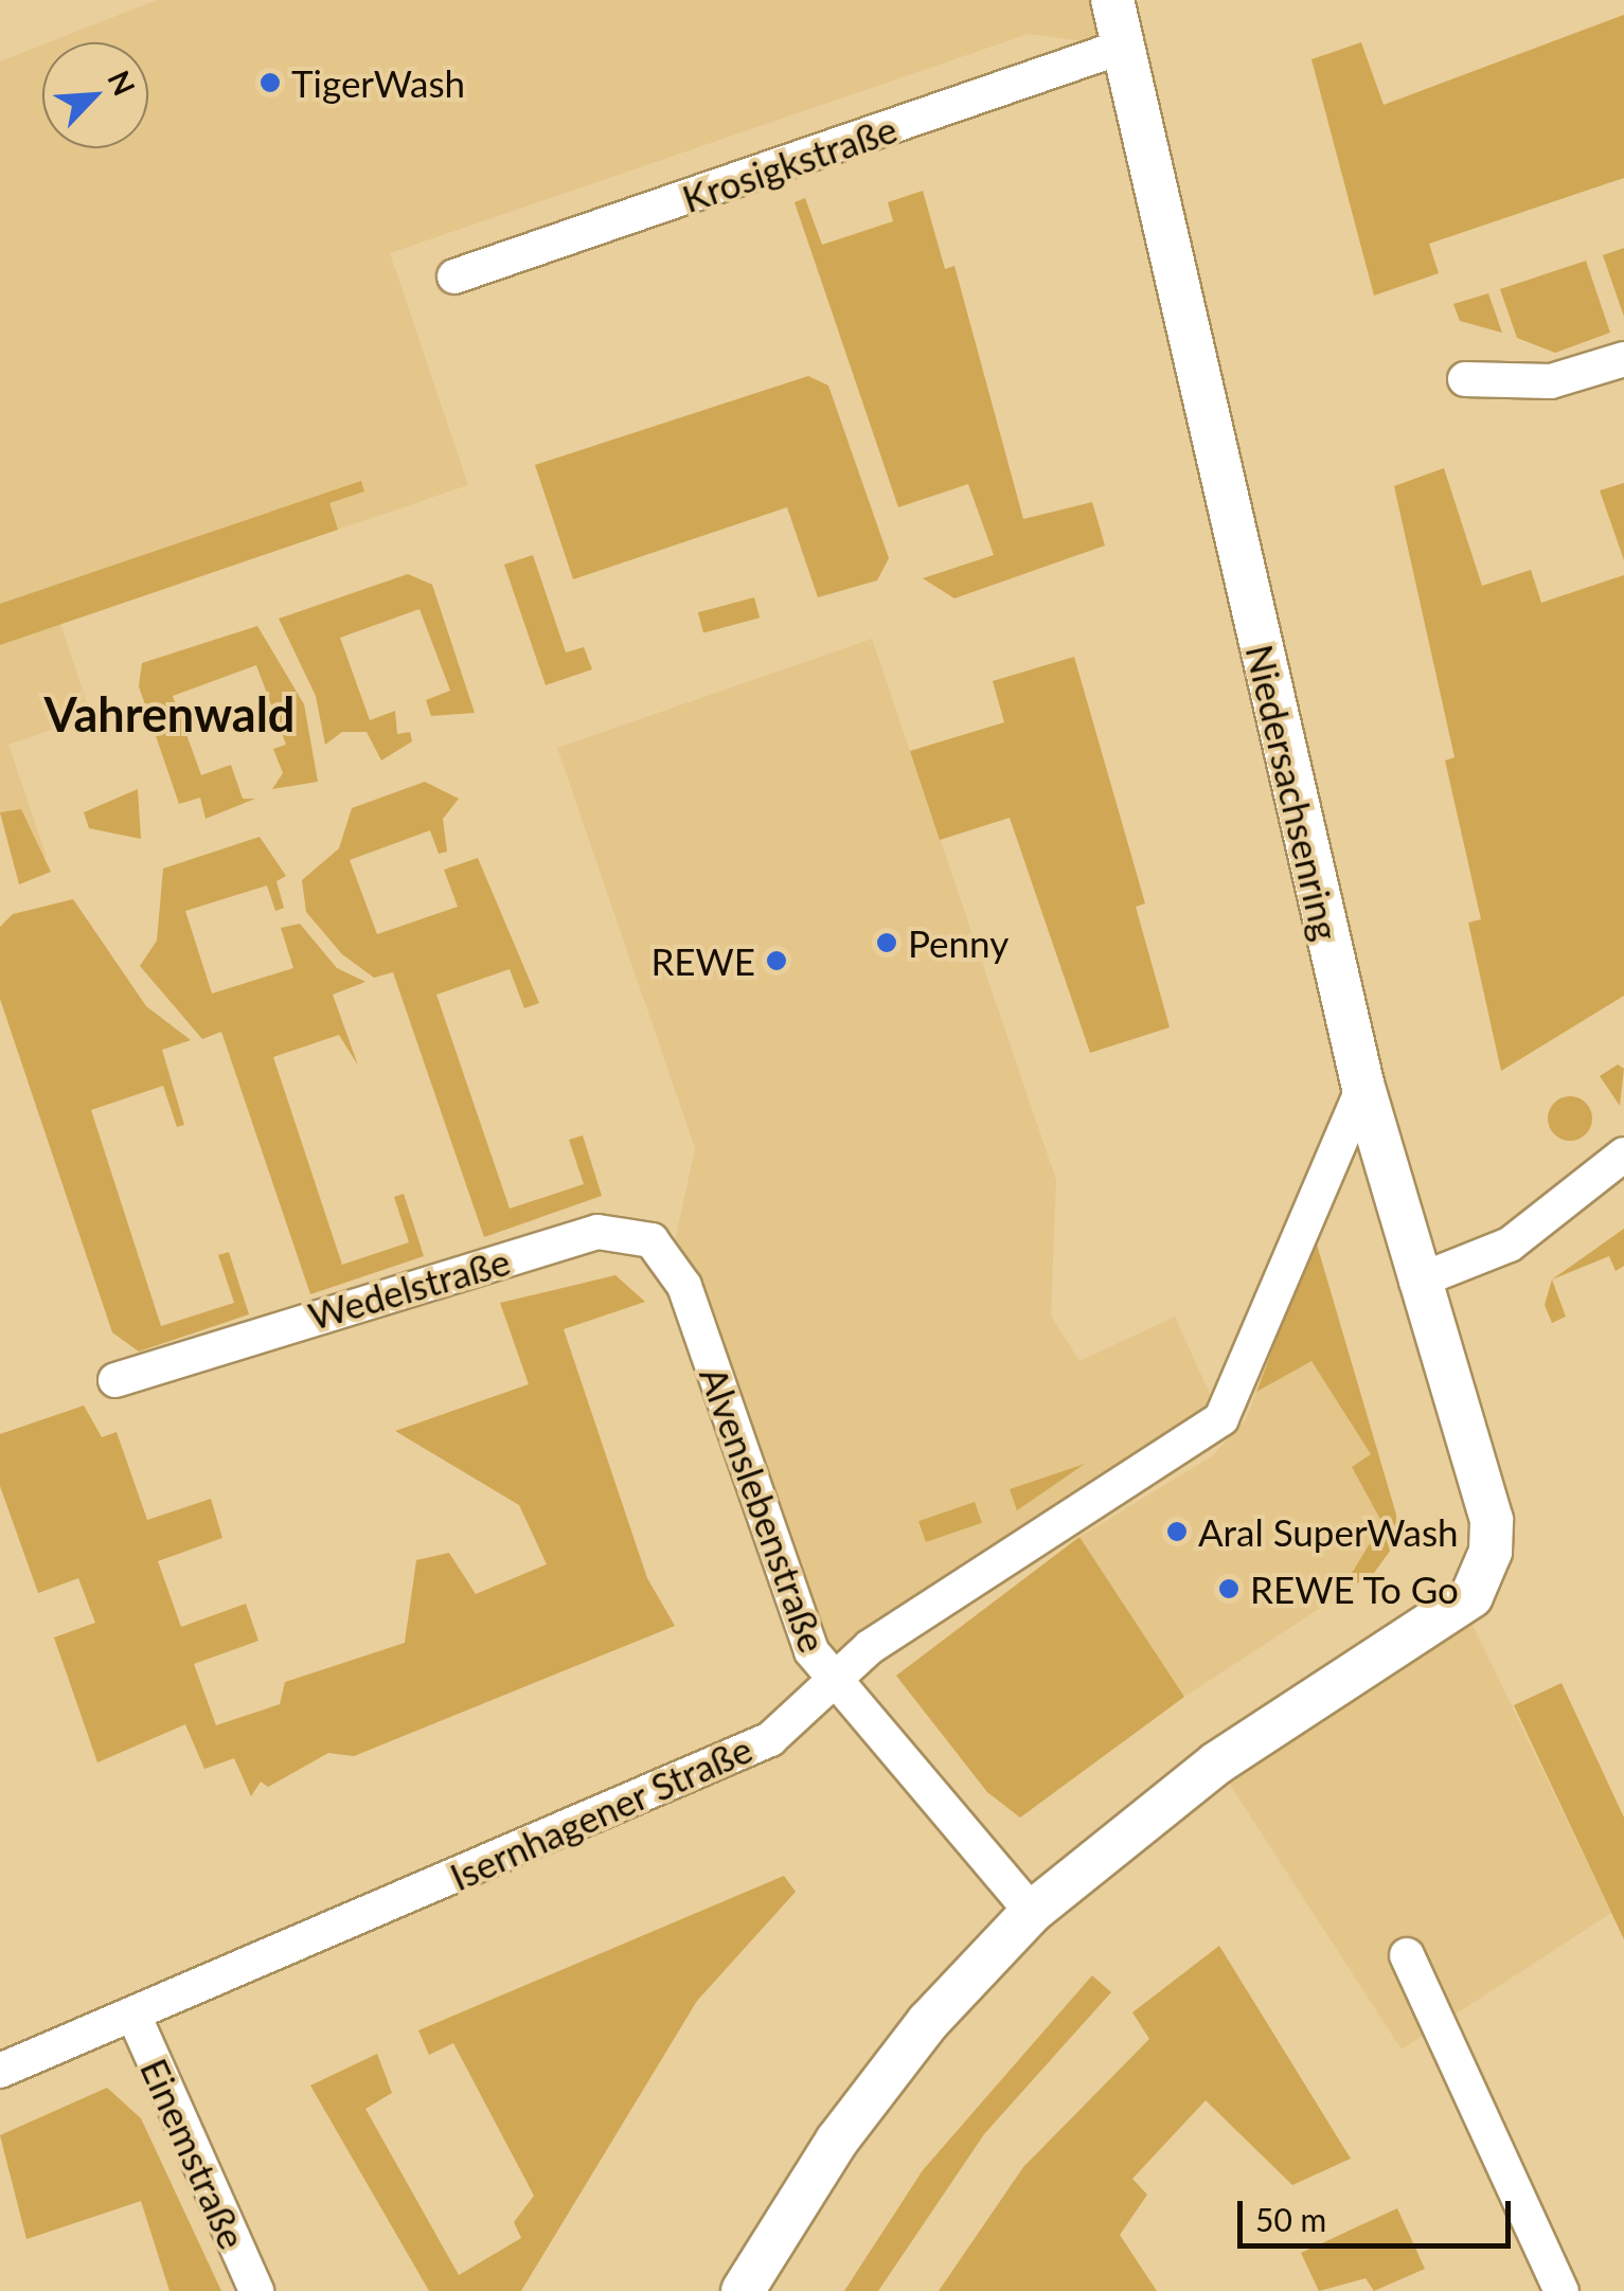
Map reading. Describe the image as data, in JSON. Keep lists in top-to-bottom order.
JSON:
{
  "streets": {
    "street": [
      "Krosigkstraße",
      "Niedersachsenring",
      "Wedelstraße",
      "Alvenslebenstraße",
      "Isernhagener Straße",
      "Einemstraße"
    ]
  },
  "crossings": [
    ["Krosigkstraße", "Niedersachsenring"],
    ["Niedersachsenring", "Alvenslebenstraße"],
    ["Niedersachsenring", "Isernhagener Straße"],
    ["Wedelstraße", "Alvenslebenstraße"],
    ["Alvenslebenstraße", "Isernhagener Straße"],
    ["Isernhagener Straße", "Einemstraße"]
  ],
  "districts": ["Vahrenwald"],
  "places": [
    "TigerWash",
    "Penny",
    "REWE",
    "Aral SuperWash",
    "REWE To Go"
  ],
  "scale_bar": "50 m",
  "north": "top right"
}
